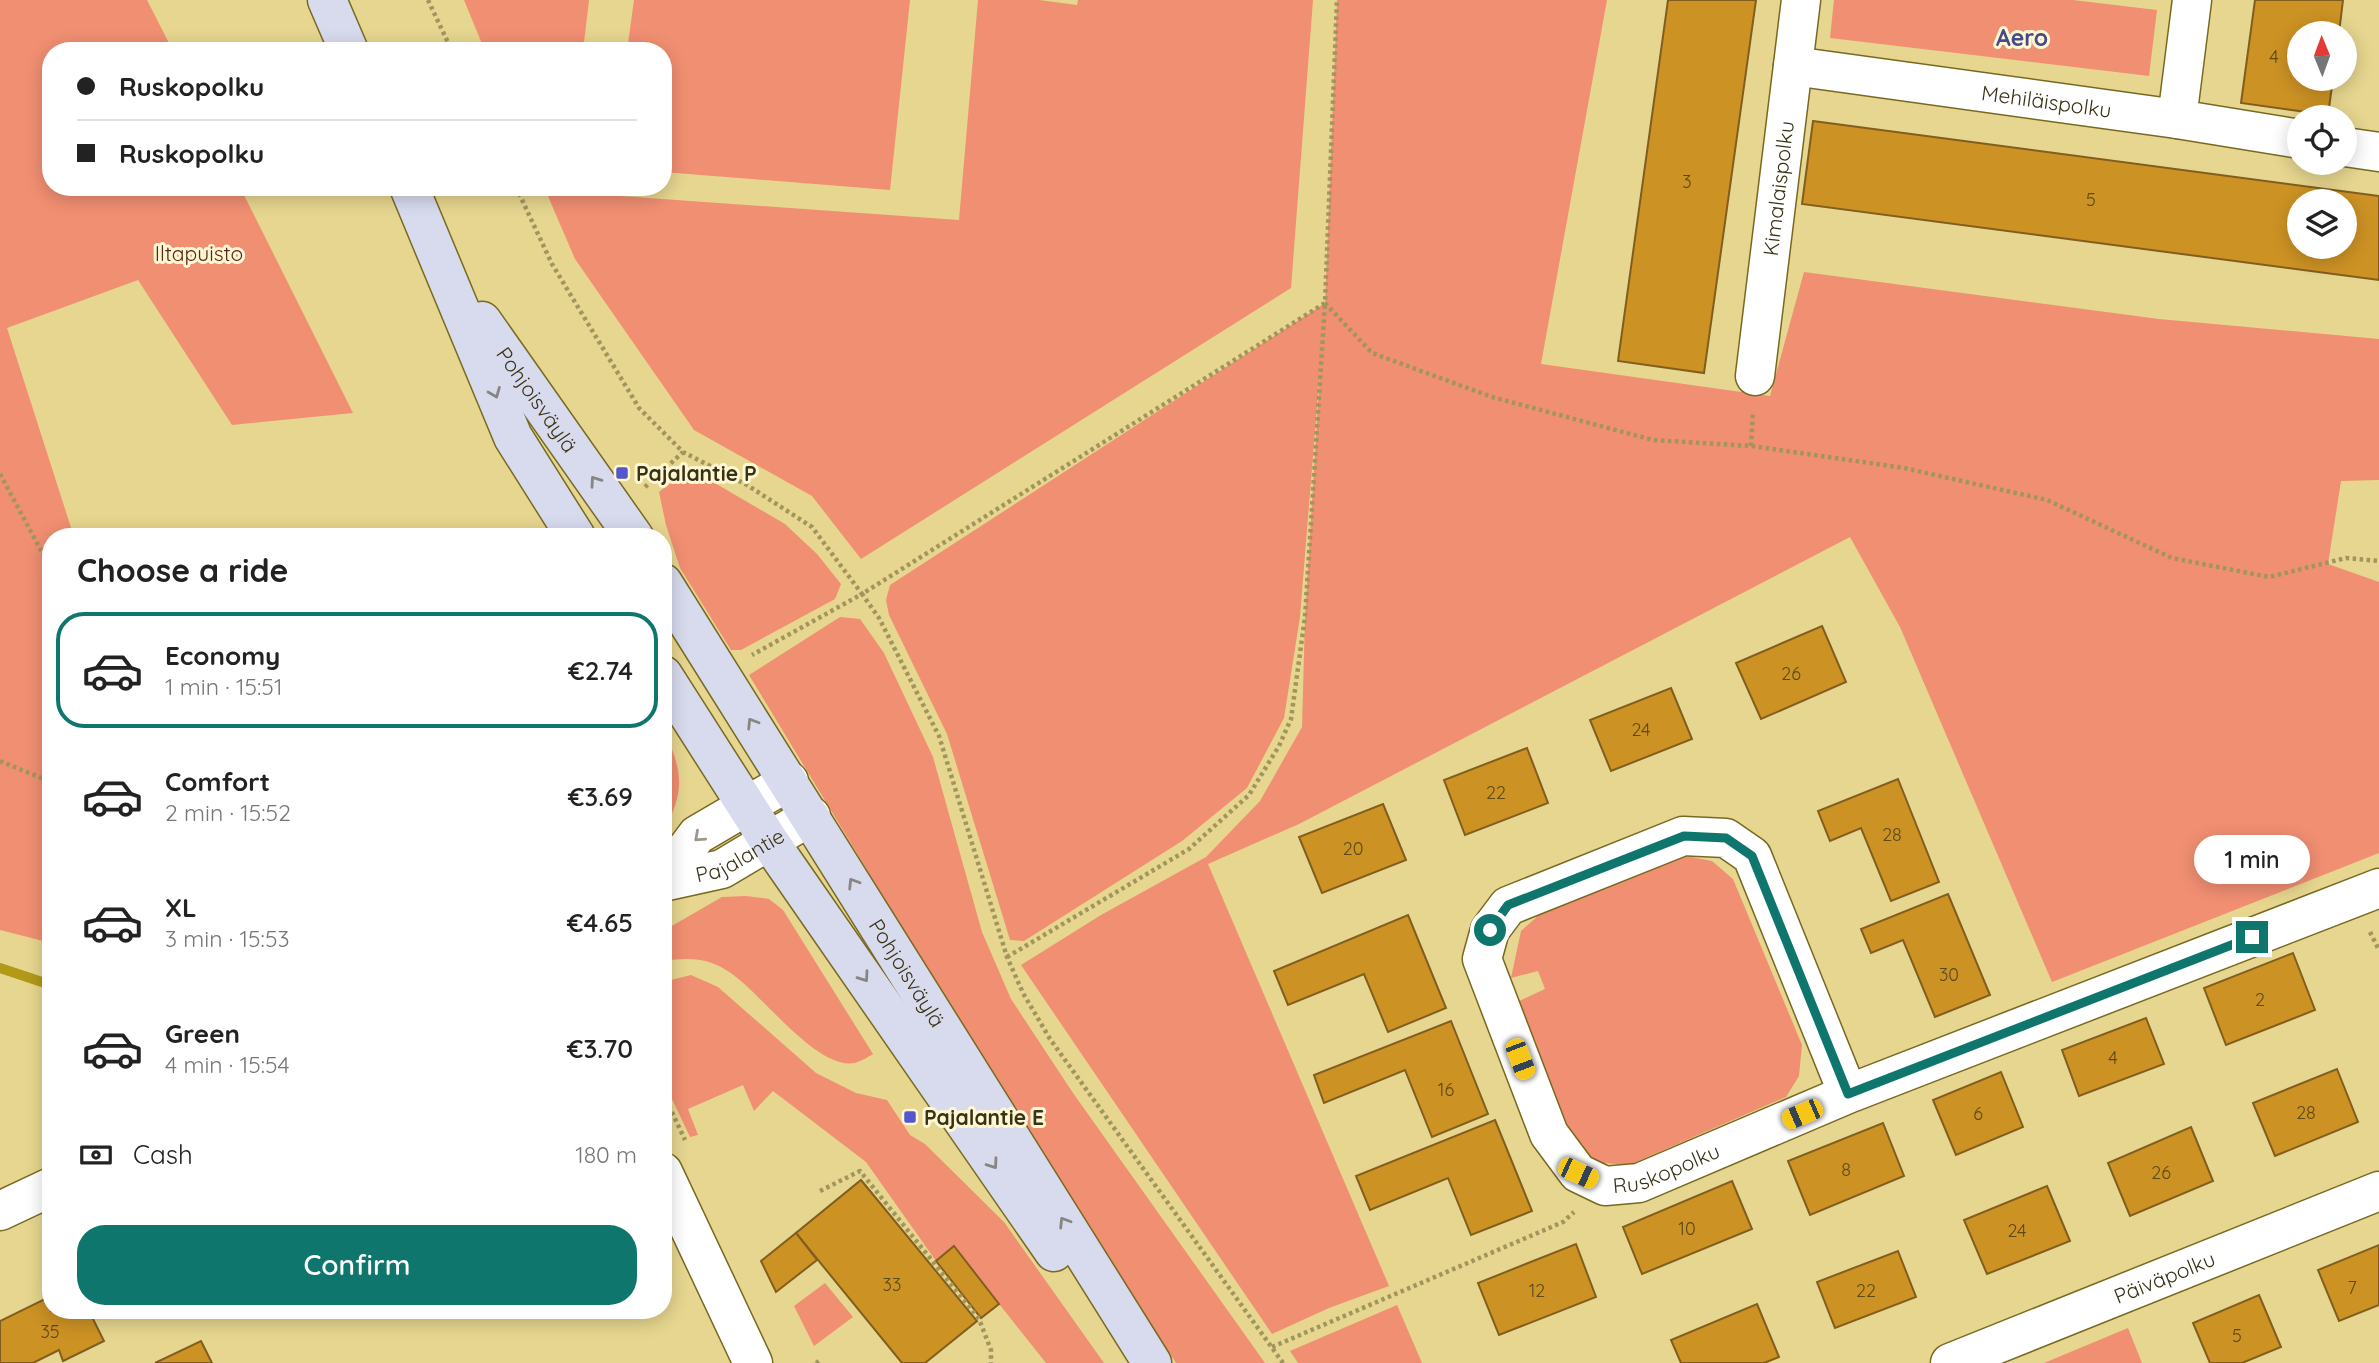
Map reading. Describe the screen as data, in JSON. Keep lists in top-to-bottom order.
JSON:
{
  "streets": {
    "main road": ["Pohjoisväylä"],
    "street": [
      "Mehiläispolku",
      "Kimalaispolku",
      "Pajalantie",
      "Ruskopolku",
      "Päiväpolku"
    ]
  },
  "crossings": [
    ["Mehiläispolku", "Kimalaispolku"],
    ["Pohjoisväylä", "Pajalantie"]
  ],
  "districts": ["Aero"],
  "parks": ["Iltapuisto"],
  "places": {
    "transit": ["Pajalantie P", "Pajalantie E"]
  },
  "house_numbers": [
    "4",
    "3",
    "5",
    "26",
    "24",
    "22",
    "28",
    "20",
    "30",
    "2",
    "4",
    "16",
    "28",
    "6",
    "8",
    "26",
    "10",
    "24",
    "33",
    "7",
    "12",
    "22",
    "35",
    "5"
  ],
  "north": "top",
  "page": {
    "banner": ["Ruskopolku", "Ruskopolku"],
    "heading": "Choose a ride",
    "list": [
      {
        "name": "Economy",
        "note": "1 min · 15:51",
        "value": "€2.74"
      },
      {
        "name": "Comfort",
        "note": "2 min · 15:52",
        "value": "€3.69"
      },
      {
        "name": "XL",
        "note": "3 min · 15:53",
        "value": "€4.65"
      },
      {
        "name": "Green",
        "note": "4 min · 15:54",
        "value": "€3.70"
      }
    ],
    "bubble": "1 min",
    "pay": ["Cash", "180 m"],
    "buttons": "Confirm"
  }
}
